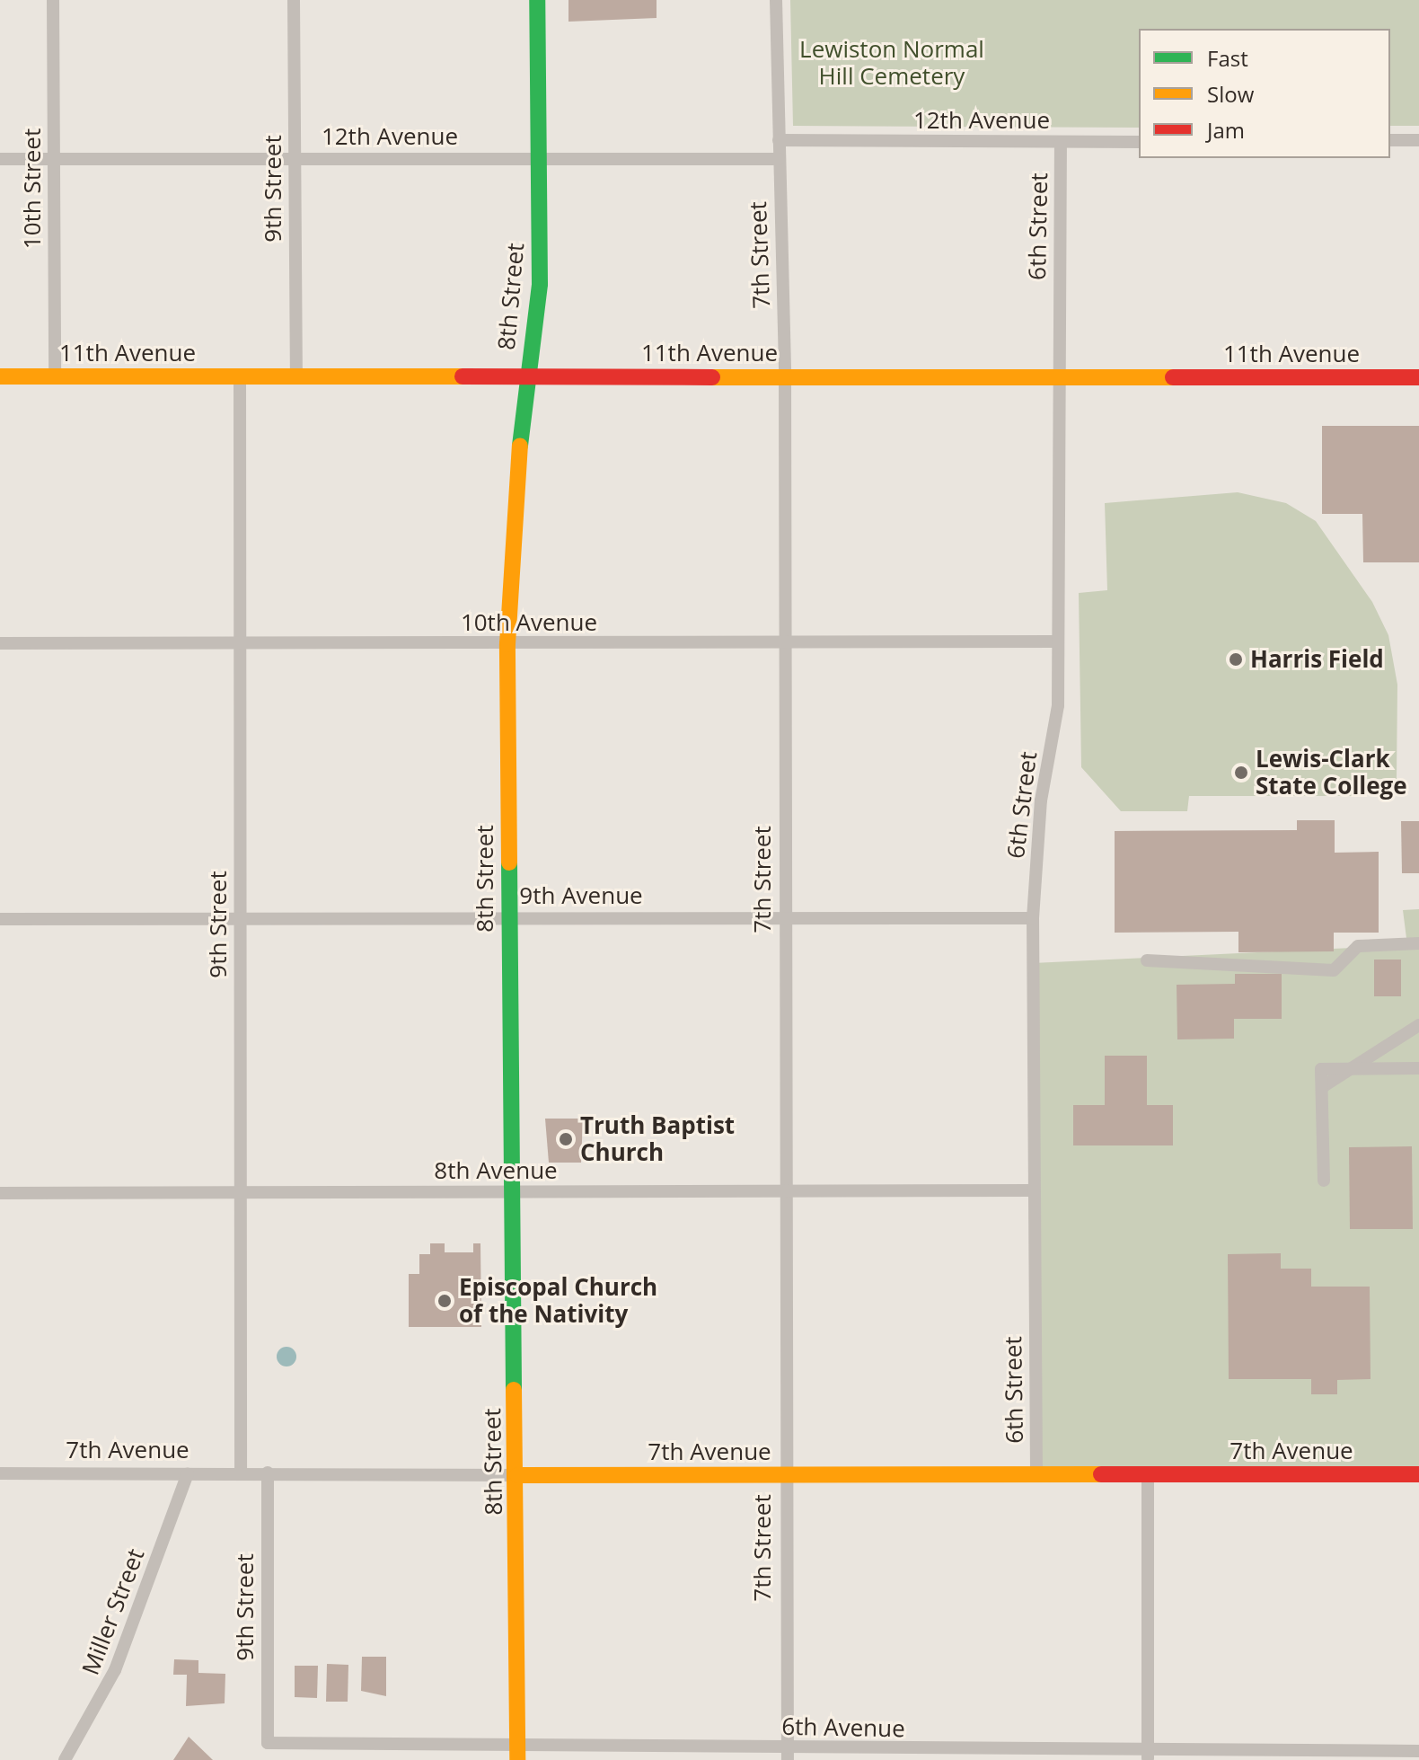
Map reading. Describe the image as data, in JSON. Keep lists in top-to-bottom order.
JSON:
{
  "streets": {
    "main road": ["8th Street", "11th Avenue", "7th Avenue"],
    "street": [
      "12th Avenue",
      "10th Street",
      "9th Street",
      "6th Street",
      "7th Street",
      "10th Avenue",
      "9th Avenue",
      "8th Avenue",
      "Miller Street",
      "6th Avenue"
    ]
  },
  "crossings": [
    ["12th Avenue", "10th Street"],
    ["12th Avenue", "9th Street"],
    ["12th Avenue", "6th Street"],
    ["12th Avenue", "7th Street"],
    ["12th Avenue", "8th Street"],
    ["10th Street", "11th Avenue"],
    ["9th Street", "11th Avenue"],
    ["9th Street", "10th Avenue"],
    ["9th Street", "9th Avenue"],
    ["9th Street", "8th Avenue"],
    ["9th Street", "7th Avenue"],
    ["9th Street", "6th Avenue"],
    ["6th Street", "11th Avenue"],
    ["6th Street", "10th Avenue"],
    ["6th Street", "9th Avenue"],
    ["6th Street", "8th Avenue"],
    ["6th Street", "7th Avenue"],
    ["7th Street", "11th Avenue"],
    ["7th Street", "10th Avenue"],
    ["7th Street", "9th Avenue"],
    ["7th Street", "8th Avenue"],
    ["7th Street", "7th Avenue"],
    ["7th Street", "6th Avenue"],
    ["8th Street", "11th Avenue"],
    ["8th Street", "10th Avenue"],
    ["8th Street", "9th Avenue"],
    ["8th Street", "8th Avenue"],
    ["8th Street", "7th Avenue"],
    ["8th Street", "6th Avenue"],
    ["7th Avenue", "Miller Street"]
  ],
  "parks": ["Lewiston Normal Hill Cemetery"],
  "places": [
    "Harris Field",
    "Lewis-Clark State College",
    "Truth Baptist Church",
    "Episcopal Church of the Nativity"
  ],
  "legend": ["Fast", "Slow", "Jam"]
}
